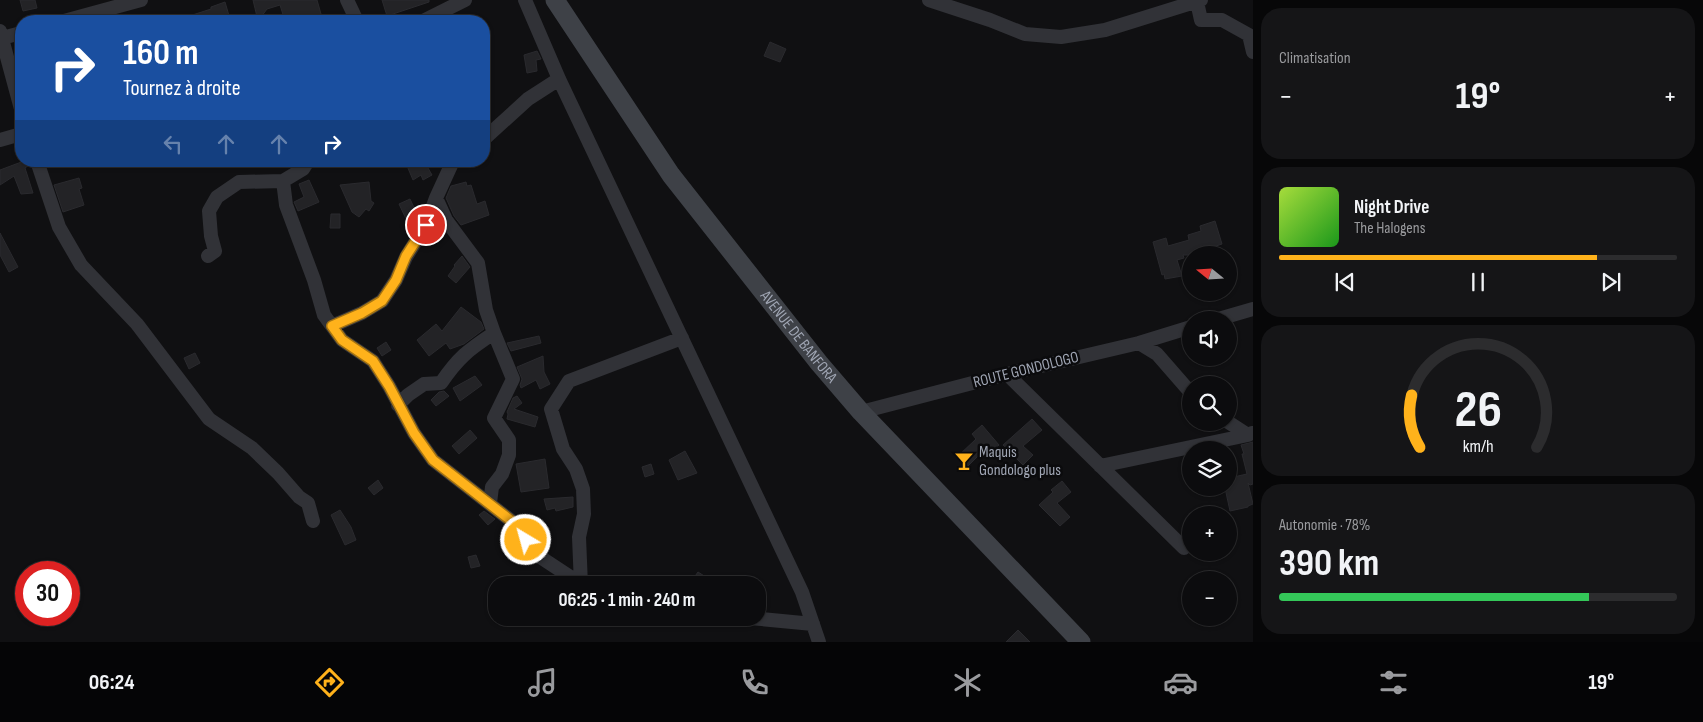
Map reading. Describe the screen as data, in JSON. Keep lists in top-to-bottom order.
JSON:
{
  "streets": {
    "main road": ["AVENUE DE BANFORA"],
    "street": ["ROUTE GONDOLOGO"]
  },
  "crossings": [
    ["AVENUE DE BANFORA", "ROUTE GONDOLOGO"]
  ],
  "places": {
    "bar": ["Maquis Gondologo plus"]
  },
  "north": "left",
  "page": {
    "tile": [
      "Climatisation",
      ["Autonomie · 78%", "390 km"]
    ],
    "turn": ["160 m", "Tournez à droite"],
    "heat": ["−", "19°", "+"],
    "song": ["Night Drive", "The Halogens"],
    "map_buttons": ["+", "−"],
    "limit": "30",
    "trip": "06:25 · 1 min · 240 m",
    "tabs": ["06:24", "19°"],
    "gauge": ["26", "km/h"]
  }
}
